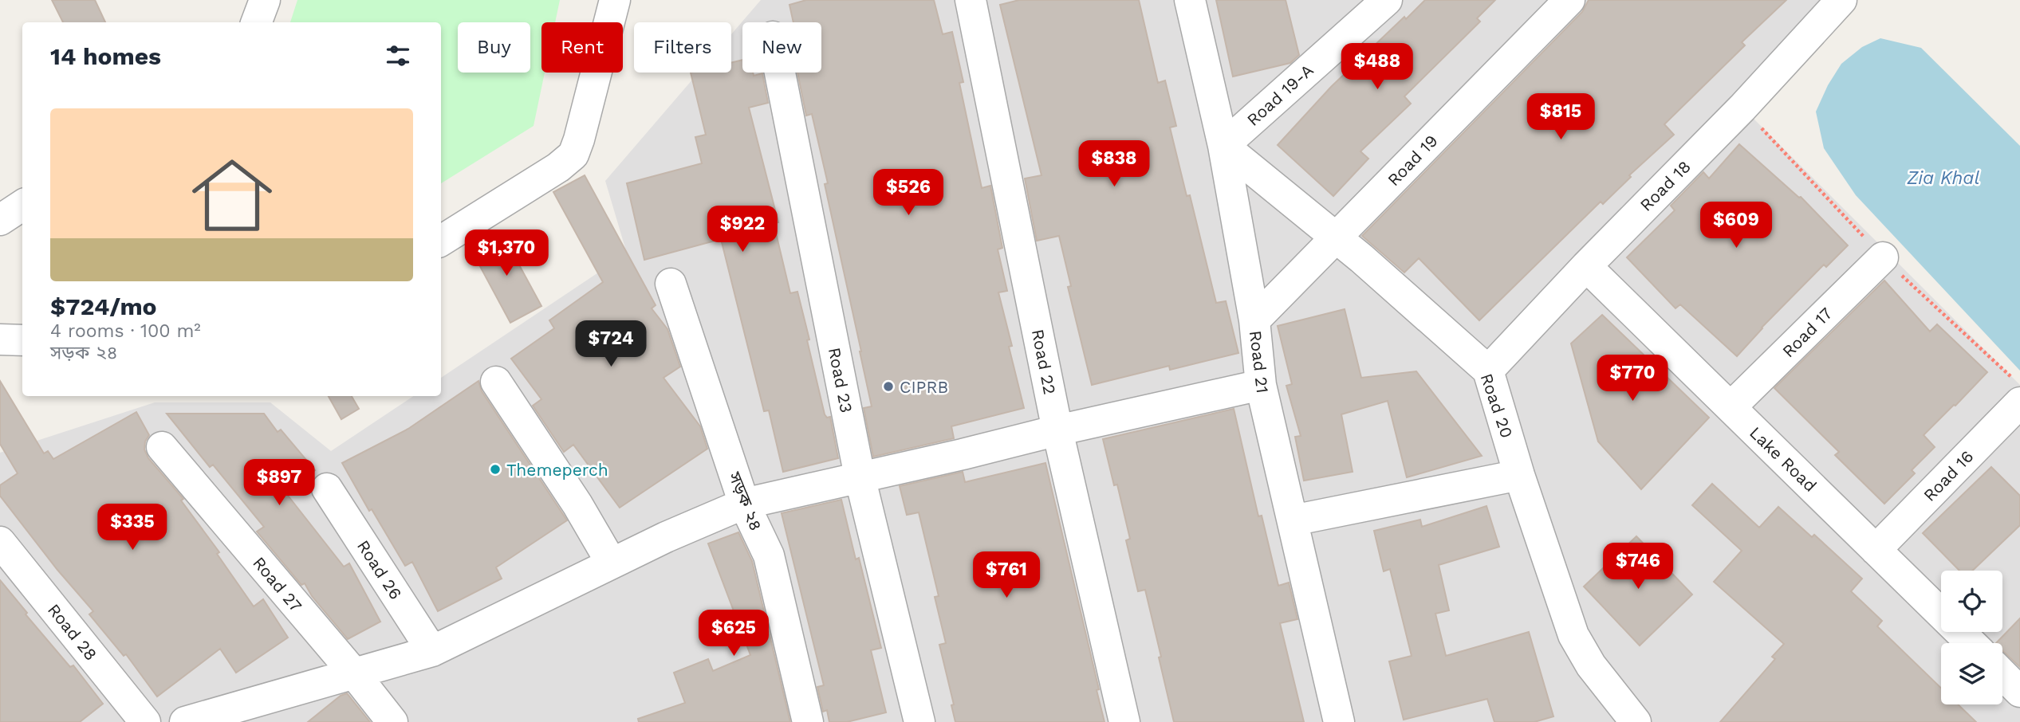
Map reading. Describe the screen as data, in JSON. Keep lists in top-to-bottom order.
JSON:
{
  "streets": {
    "street": [
      "Road 19-A",
      "Road 19",
      "Road 18",
      "Road 17",
      "Road 22",
      "Road 21",
      "Road 23",
      "Road 20",
      "Lake Road",
      "Road 16",
      "সড়ক ২৪",
      "Road 26",
      "Road 27",
      "Road 28"
    ]
  },
  "crossings": [
    ["Road 19-A", "Road 21"],
    ["Road 19-A", "Road 20"],
    ["Road 19", "Road 21"],
    ["Road 19", "Road 20"],
    ["Road 18", "Road 20"],
    ["Road 18", "Lake Road"],
    ["Road 17", "Lake Road"],
    ["Road 21", "Road 20"],
    ["Lake Road", "Road 16"]
  ],
  "water": ["Zia Khal"],
  "places": ["CIPRB", "Themeperch"],
  "page": {
    "chip": [
      "Buy",
      "Rent",
      "Filters",
      "New"
    ],
    "heading": "14 homes",
    "price": [
      "$488",
      "$815",
      "$838",
      "$526",
      "$609",
      "$922",
      "$1,370",
      "$724",
      "$770",
      "$897",
      "$335",
      "$746",
      "$761",
      "$625"
    ],
    "list": [
      {
        "name": "$724/mo",
        "note": "4 rooms · 100 m² · সড়ক ২৪"
      }
    ]
  }
}
